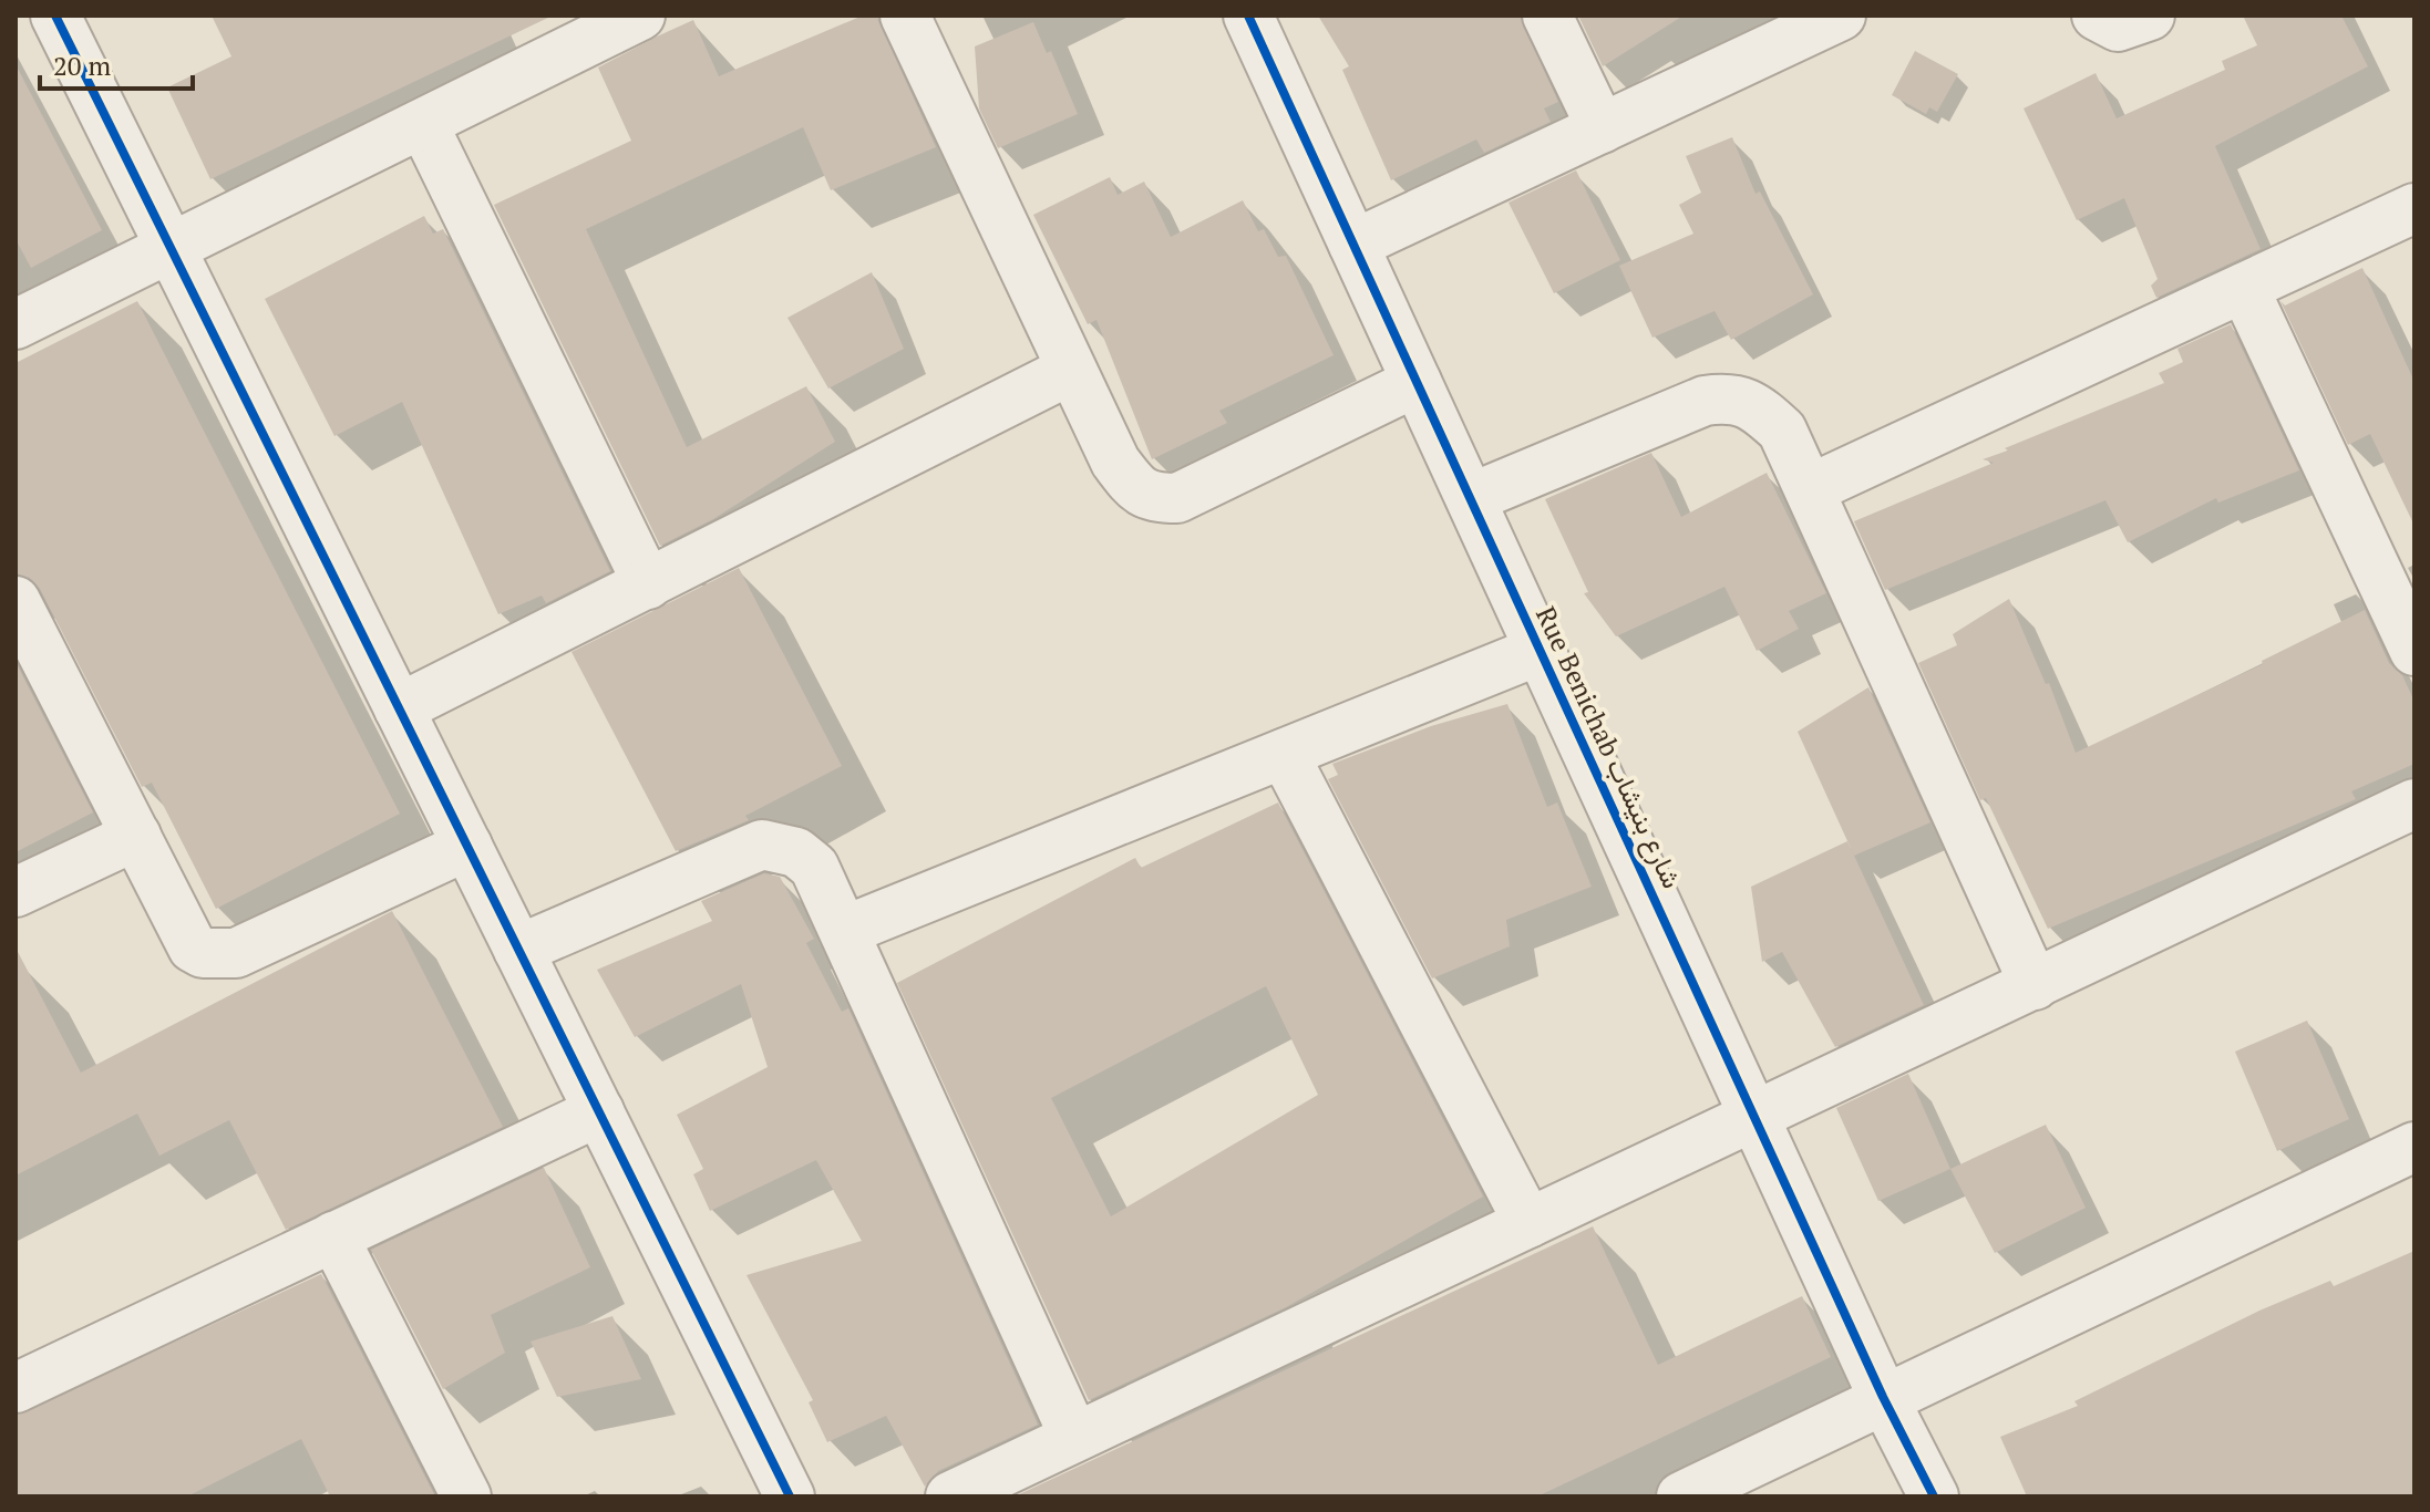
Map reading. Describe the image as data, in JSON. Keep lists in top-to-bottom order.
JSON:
{
  "streets": {
    "street": ["Rue Benichab شارع بنيشاب"]
  },
  "scale_bar": "20 m"
}
